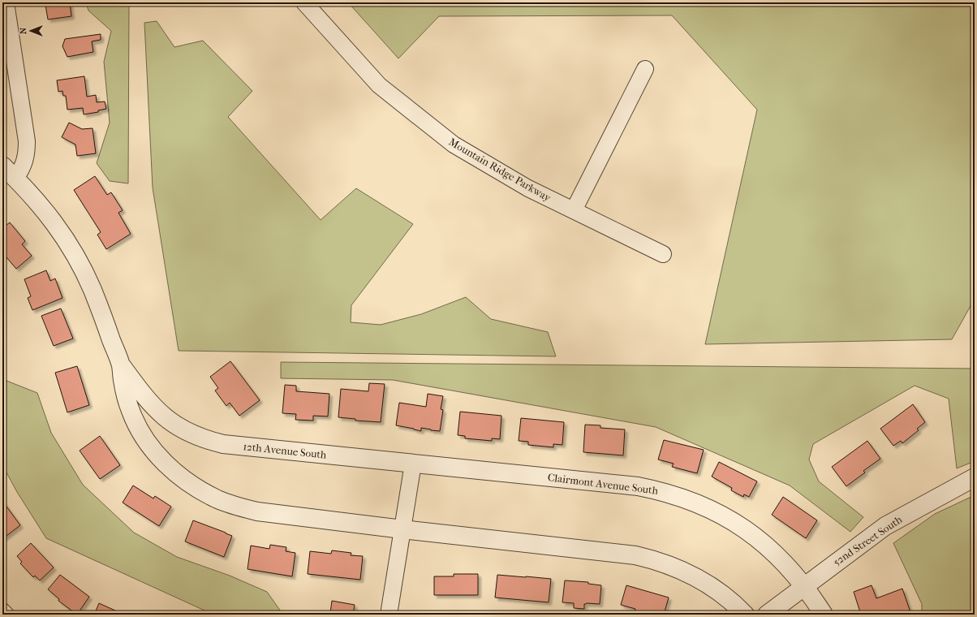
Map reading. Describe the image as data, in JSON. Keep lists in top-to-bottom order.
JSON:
{
  "streets": {
    "street": [
      "Mountain Ridge Parkway",
      "12th Avenue South",
      "Clairmont Avenue South",
      "52nd Street South"
    ]
  },
  "crossings": [
    ["12th Avenue South", "Clairmont Avenue South"],
    ["Clairmont Avenue South", "52nd Street South"]
  ],
  "north": "left"
}
